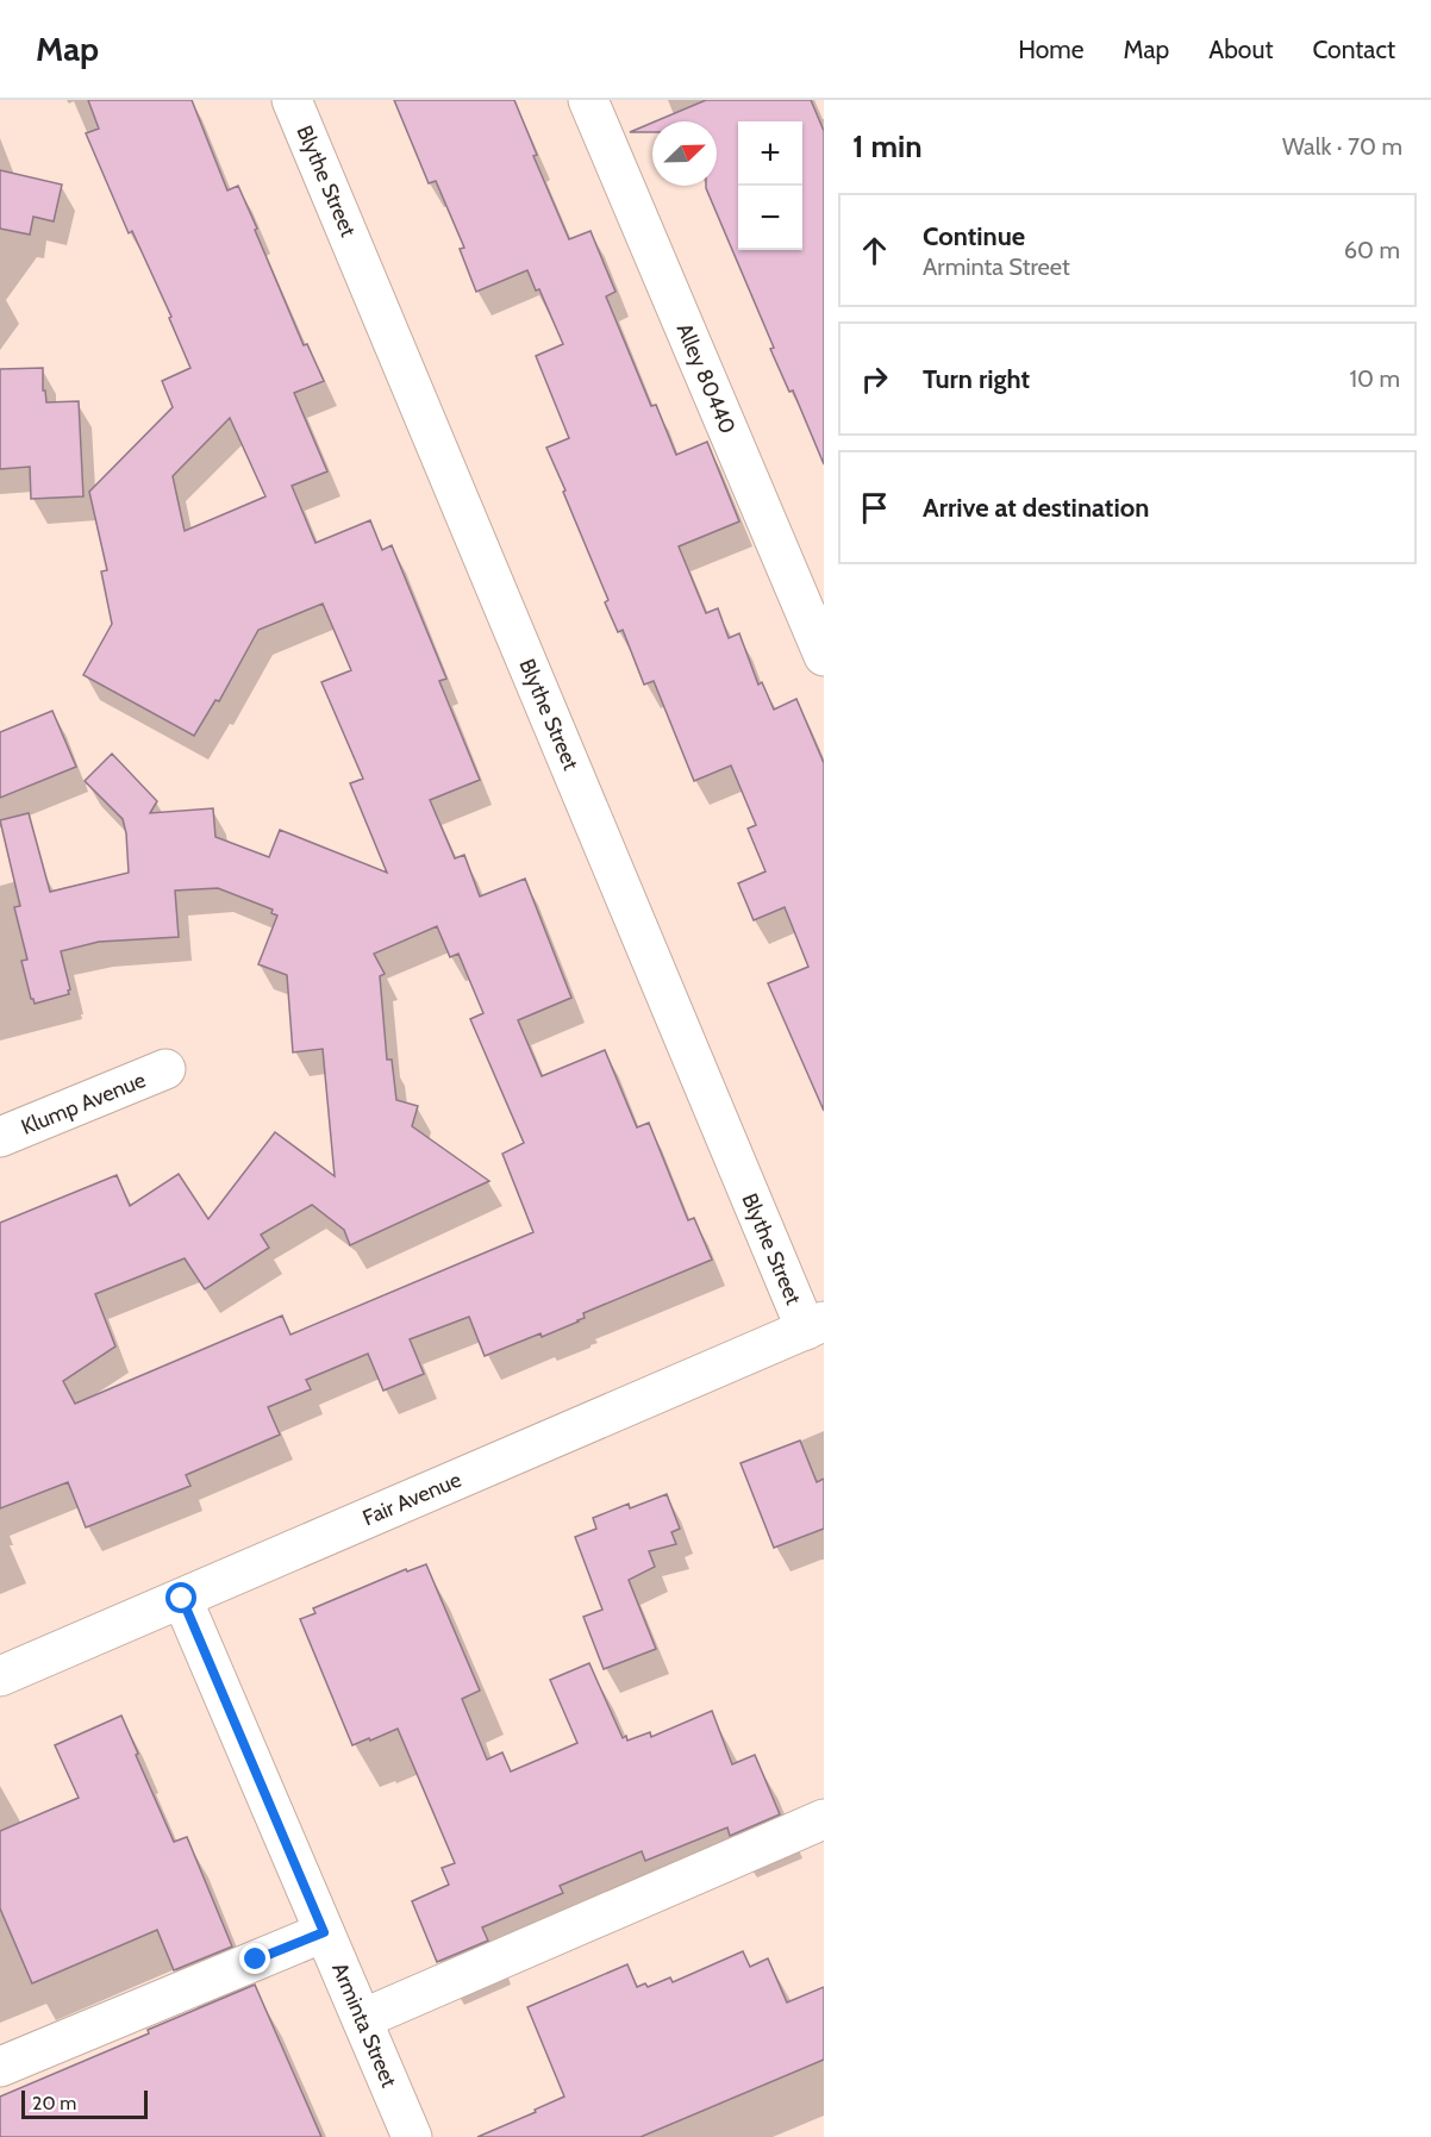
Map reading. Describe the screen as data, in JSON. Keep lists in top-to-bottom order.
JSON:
{
  "streets": {
    "street": [
      "Blythe Street",
      "Alley 80440",
      "Klump Avenue",
      "Fair Avenue",
      "Arminta Street"
    ]
  },
  "crossings": [
    ["Blythe Street", "Fair Avenue"],
    ["Fair Avenue", "Arminta Street"]
  ],
  "scale_bar": "20 m",
  "north": "top right",
  "page": {
    "header": "Map",
    "nav": [
      "Home",
      "Map",
      "About",
      "Contact"
    ],
    "heading": ["1 min", "Walk · 70 m"],
    "map_buttons": ["+", "−"],
    "list": [
      ["Continue", "Arminta Street", "60 m"],
      ["Turn right", "10 m"],
      "Arrive at destination"
    ],
    "scale": "20 m"
  }
}
